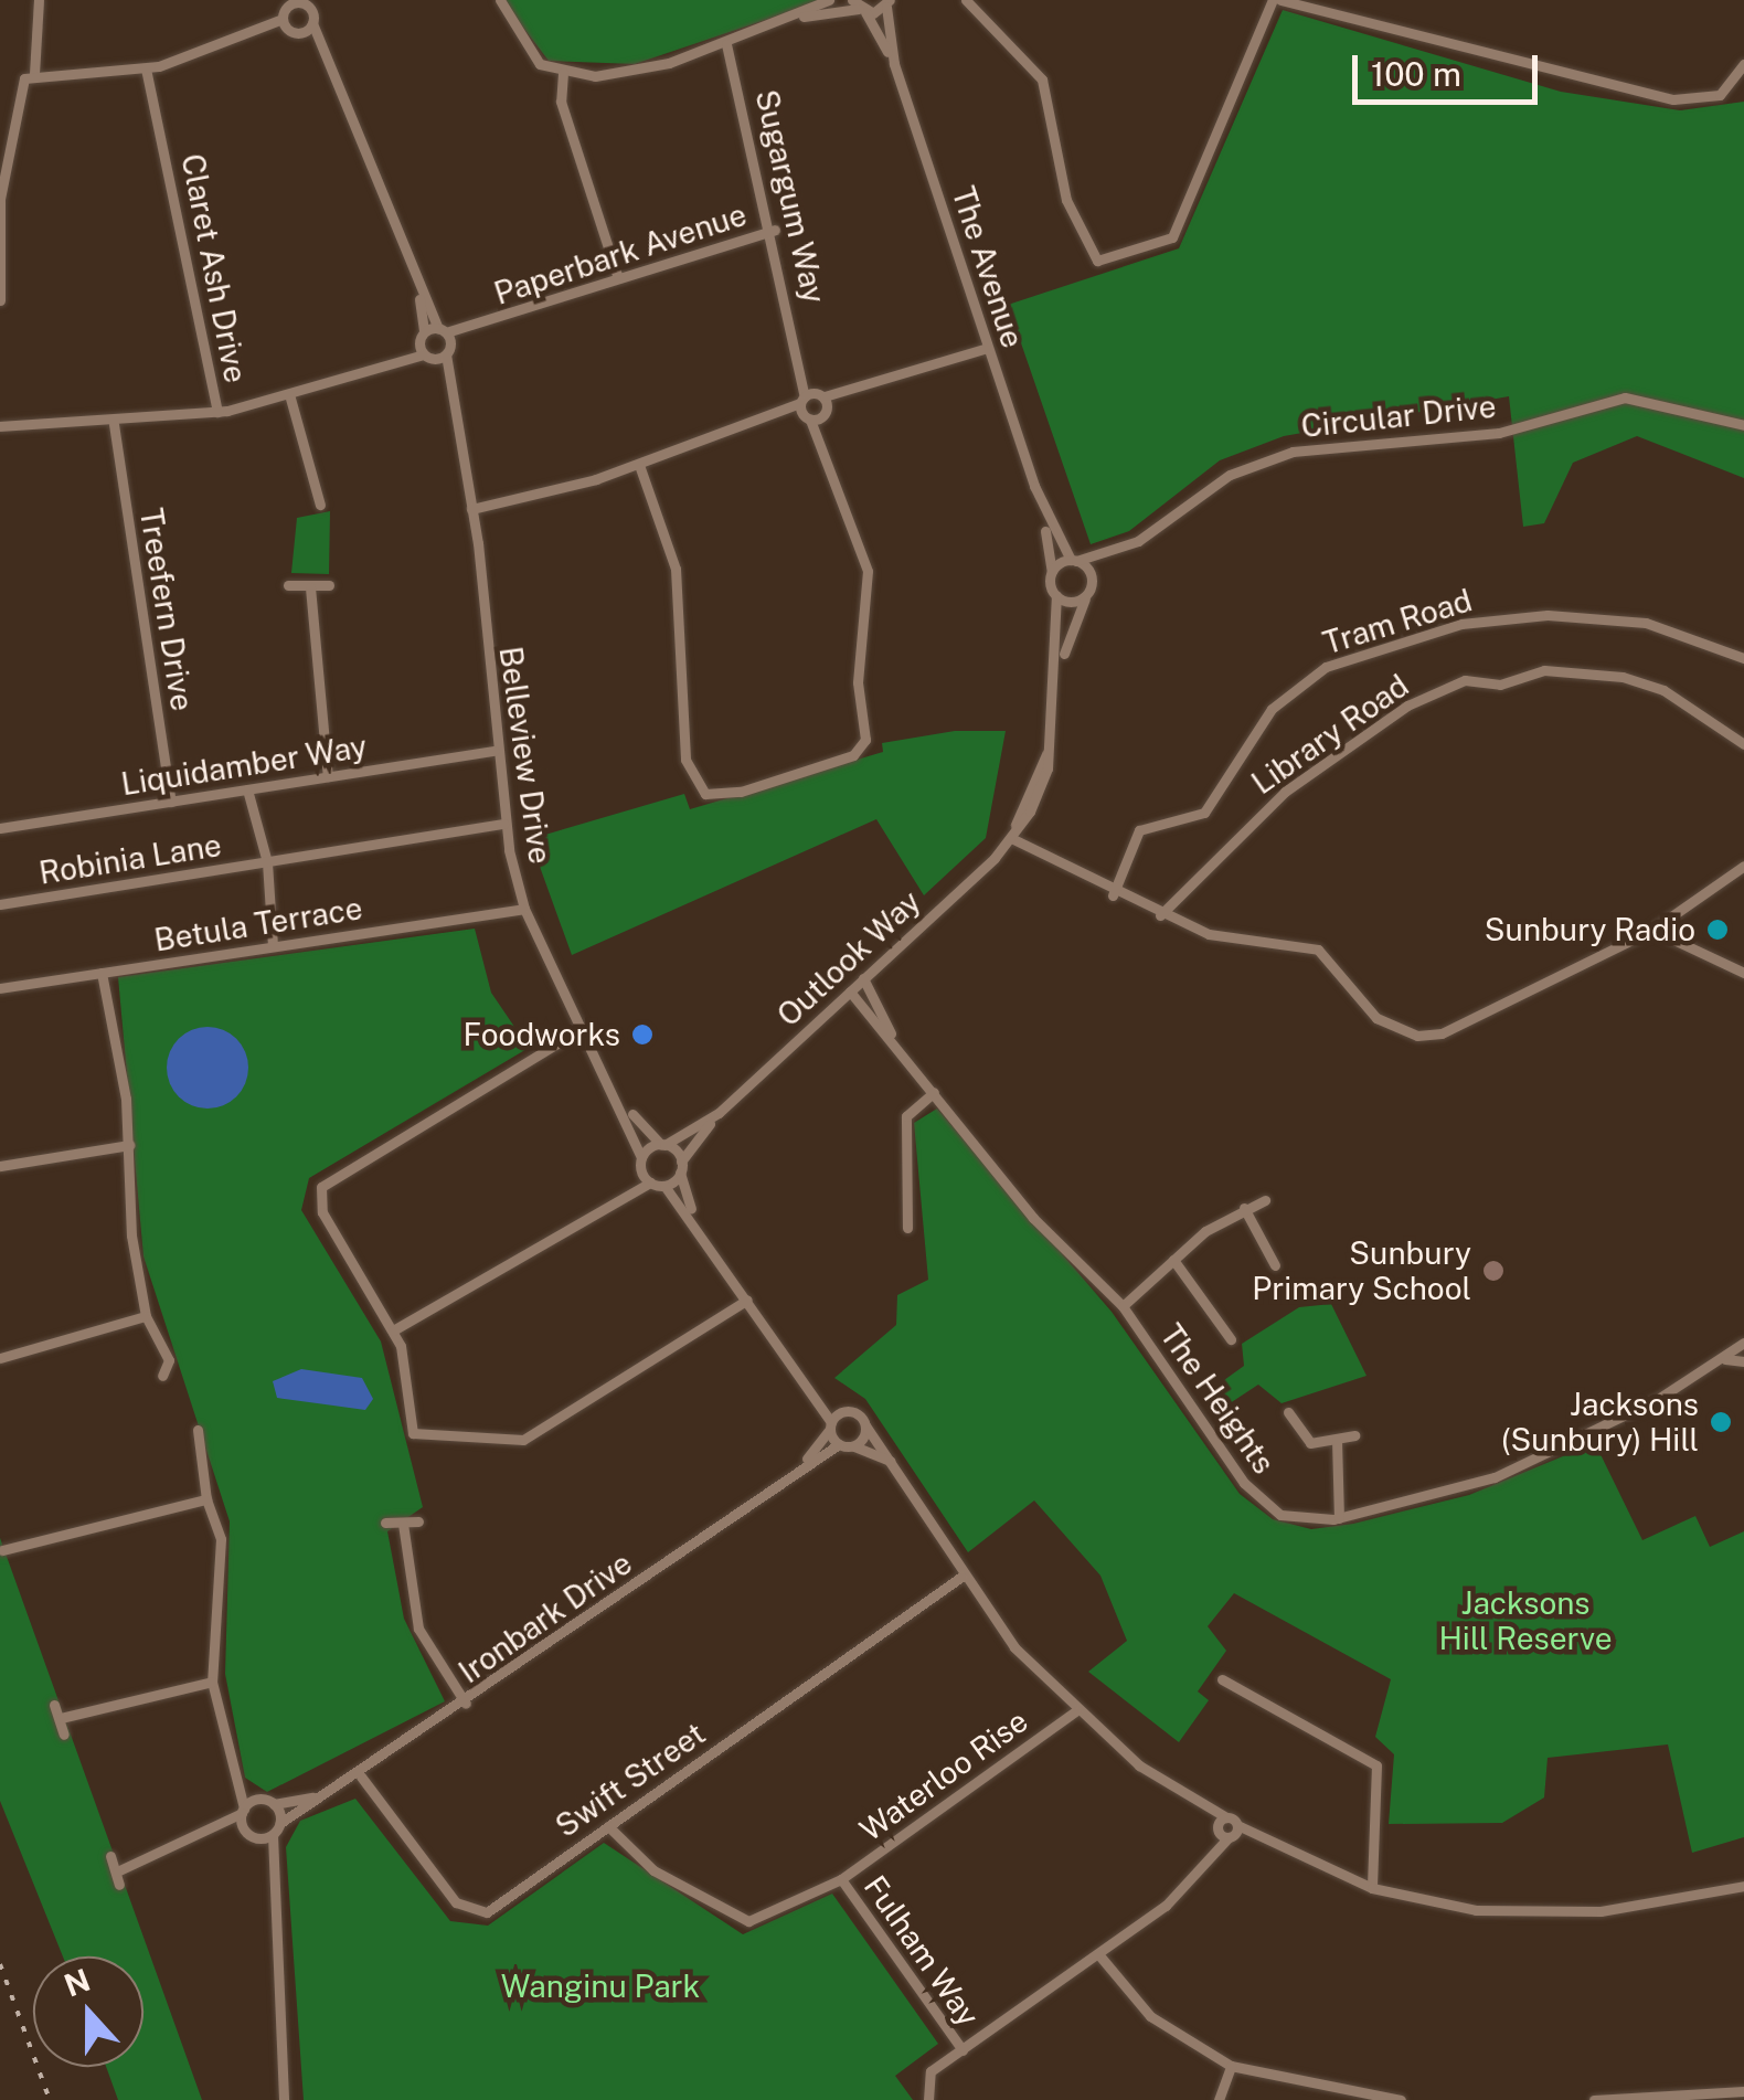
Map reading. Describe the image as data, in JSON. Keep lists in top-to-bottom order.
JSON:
{
  "streets": {
    "street": [
      "Sugargum Way",
      "Paperbark Avenue",
      "The Avenue",
      "Claret Ash Drive",
      "Circular Drive",
      "Treefern Drive",
      "Tram Road",
      "Library Road",
      "Belleview Drive",
      "Liquidamber Way",
      "Robinia Lane",
      "Betula Terrace",
      "Outlook Way",
      "The Heights",
      "Ironbark Drive",
      "Waterloo Rise",
      "Swift Street",
      "Fulham Way"
    ]
  },
  "crossings": [
    ["Sugargum Way", "Paperbark Avenue"],
    ["Paperbark Avenue", "Belleview Drive"],
    ["The Avenue", "Circular Drive"],
    ["The Avenue", "Outlook Way"],
    ["Treefern Drive", "Liquidamber Way"],
    ["Belleview Drive", "Liquidamber Way"],
    ["Belleview Drive", "Robinia Lane"],
    ["Belleview Drive", "Betula Terrace"],
    ["Belleview Drive", "Outlook Way"],
    ["Outlook Way", "The Heights"],
    ["Ironbark Drive", "Swift Street"],
    ["Waterloo Rise", "Swift Street"],
    ["Waterloo Rise", "Fulham Way"]
  ],
  "parks": ["Jacksons Hill Reserve", "Wanginu Park"],
  "places": [
    "Sunbury Radio",
    "Foodworks",
    "Sunbury Primary School",
    "Jacksons (Sunbury) Hill"
  ],
  "scale_bar": "100 m",
  "north": "top"
}
